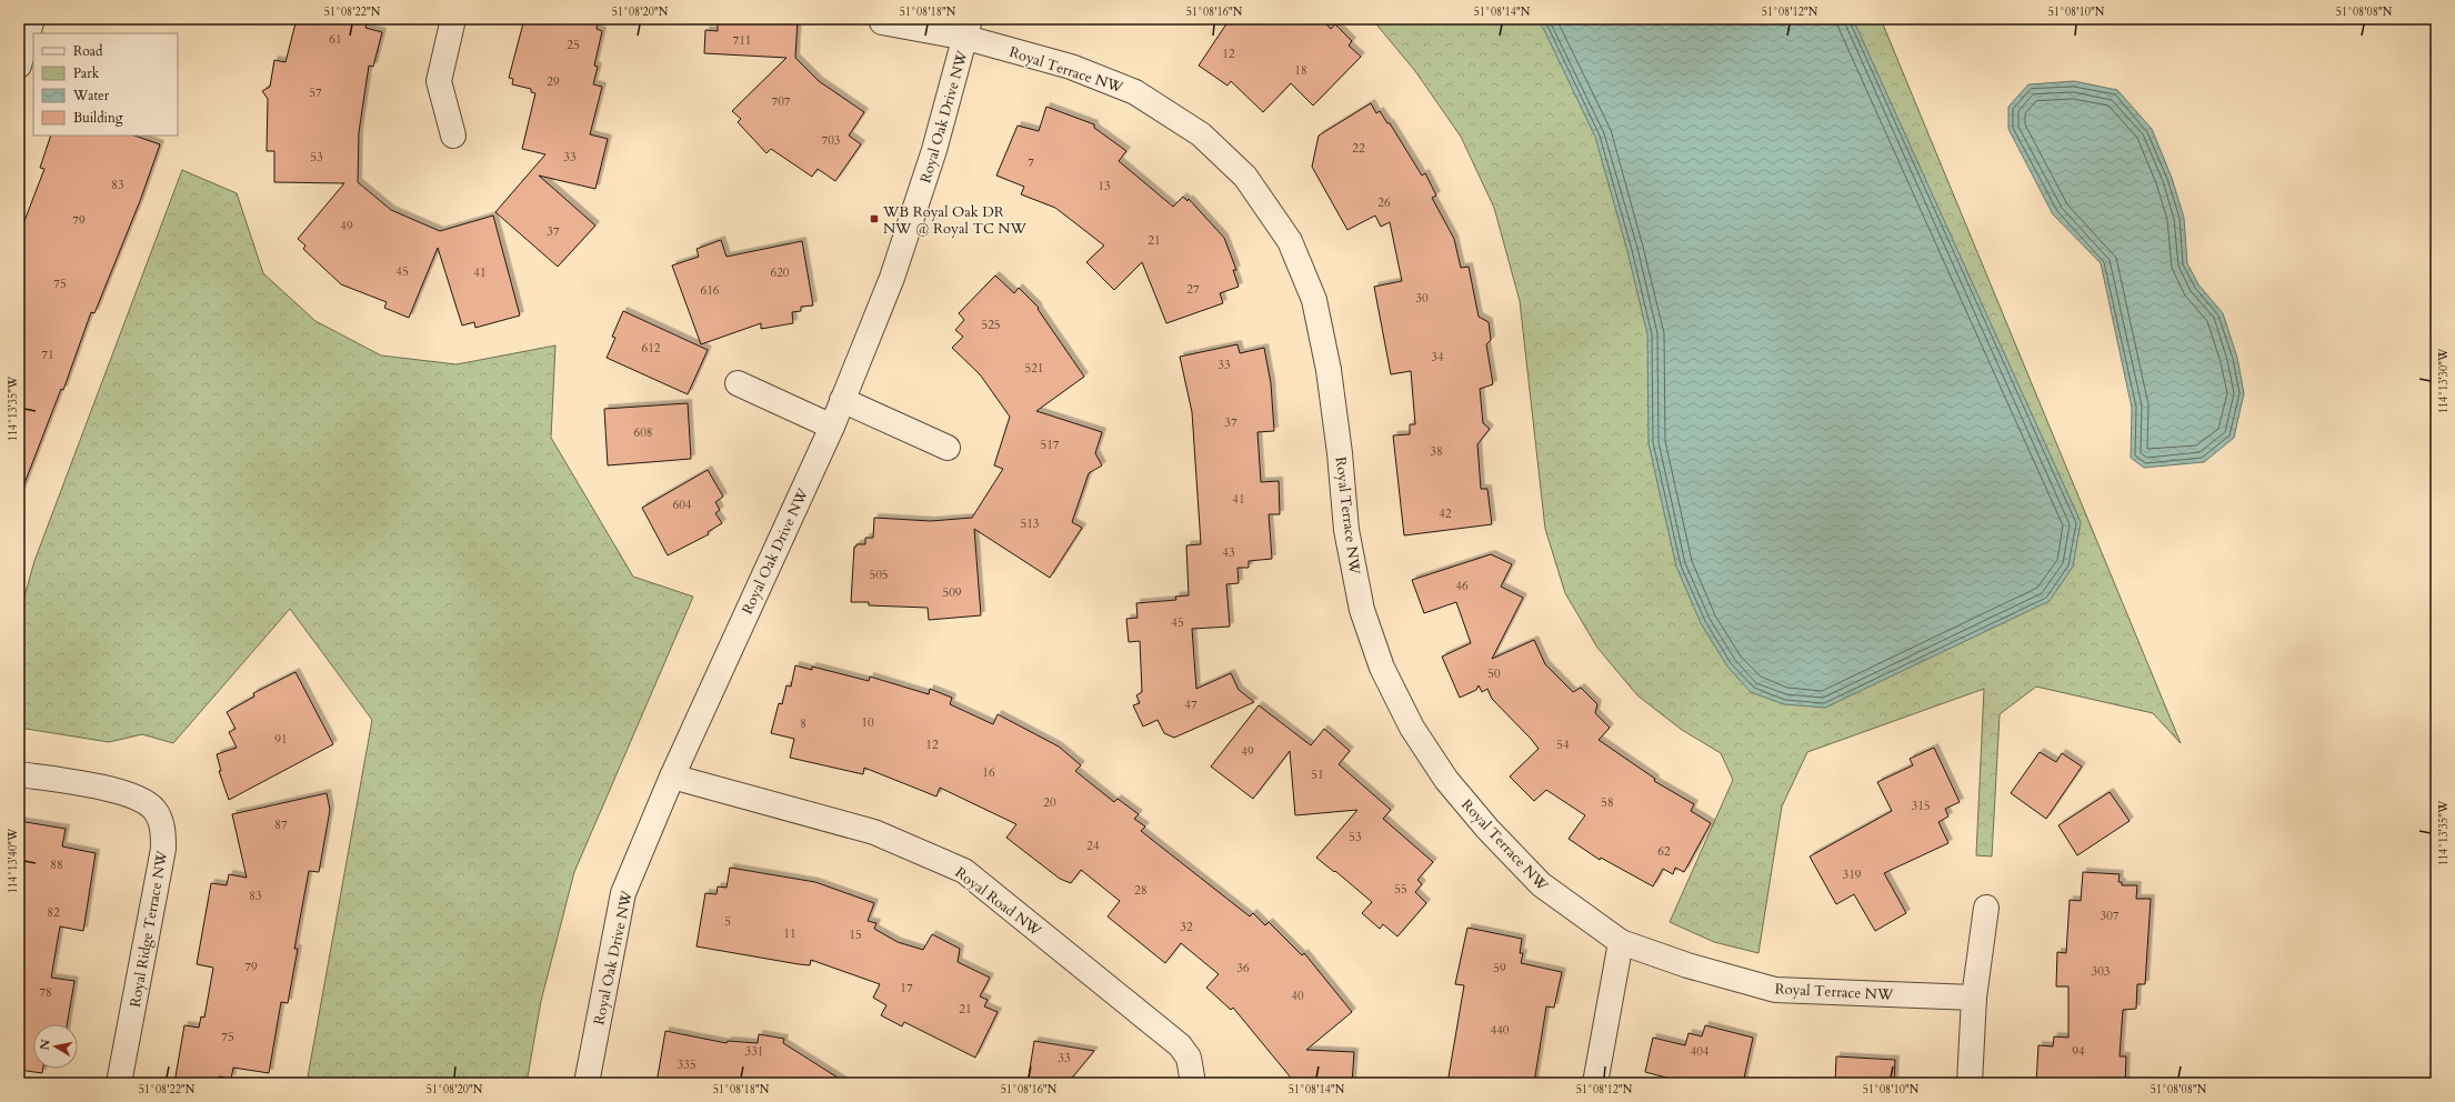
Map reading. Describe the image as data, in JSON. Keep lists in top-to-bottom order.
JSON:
{
  "streets": {
    "street": [
      "Royal Terrace NW",
      "Royal Oak Drive NW",
      "Royal Road NW",
      "Royal Ridge Terrace NW"
    ]
  },
  "crossings": [
    ["Royal Terrace NW", "Royal Oak Drive NW"],
    ["Royal Oak Drive NW", "Royal Road NW"]
  ],
  "places": {
    "transit": ["WB Royal Oak DR NW @ Royal TC NW"]
  },
  "house_numbers": [
    "61",
    "711",
    "25",
    "12",
    "18",
    "29",
    "57",
    "707",
    "703",
    "22",
    "53",
    "33",
    "7",
    "83",
    "13",
    "26",
    "79",
    "49",
    "37",
    "21",
    "45",
    "41",
    "620",
    "75",
    "27",
    "616",
    "30",
    "525",
    "612",
    "71",
    "34",
    "33",
    "521",
    "37",
    "608",
    "517",
    "38",
    "41",
    "604",
    "42",
    "513",
    "43",
    "505",
    "46",
    "509",
    "45",
    "50",
    "47",
    "10",
    "8",
    "91",
    "12",
    "54",
    "49",
    "16",
    "51",
    "20",
    "58",
    "315",
    "87",
    "53",
    "24",
    "62",
    "88",
    "319",
    "55",
    "28",
    "83",
    "82",
    "307",
    "5",
    "32",
    "11",
    "15",
    "79",
    "36",
    "59",
    "303",
    "17",
    "78",
    "40",
    "21",
    "440",
    "75",
    "331",
    "404",
    "94",
    "33",
    "335"
  ],
  "legend": [
    "Road",
    "Park",
    "Water",
    "Building"
  ],
  "north": "left",
  "coordinates": [
    "51°08'22\"N",
    "51°08'20\"N",
    "51°08'18\"N",
    "51°08'16\"N",
    "51°08'14\"N",
    "51°08'12\"N",
    "51°08'10\"N",
    "51°08'08\"N",
    "114°13'30\"W",
    "114°13'35\"W",
    "114°13'40\"W"
  ]
}
